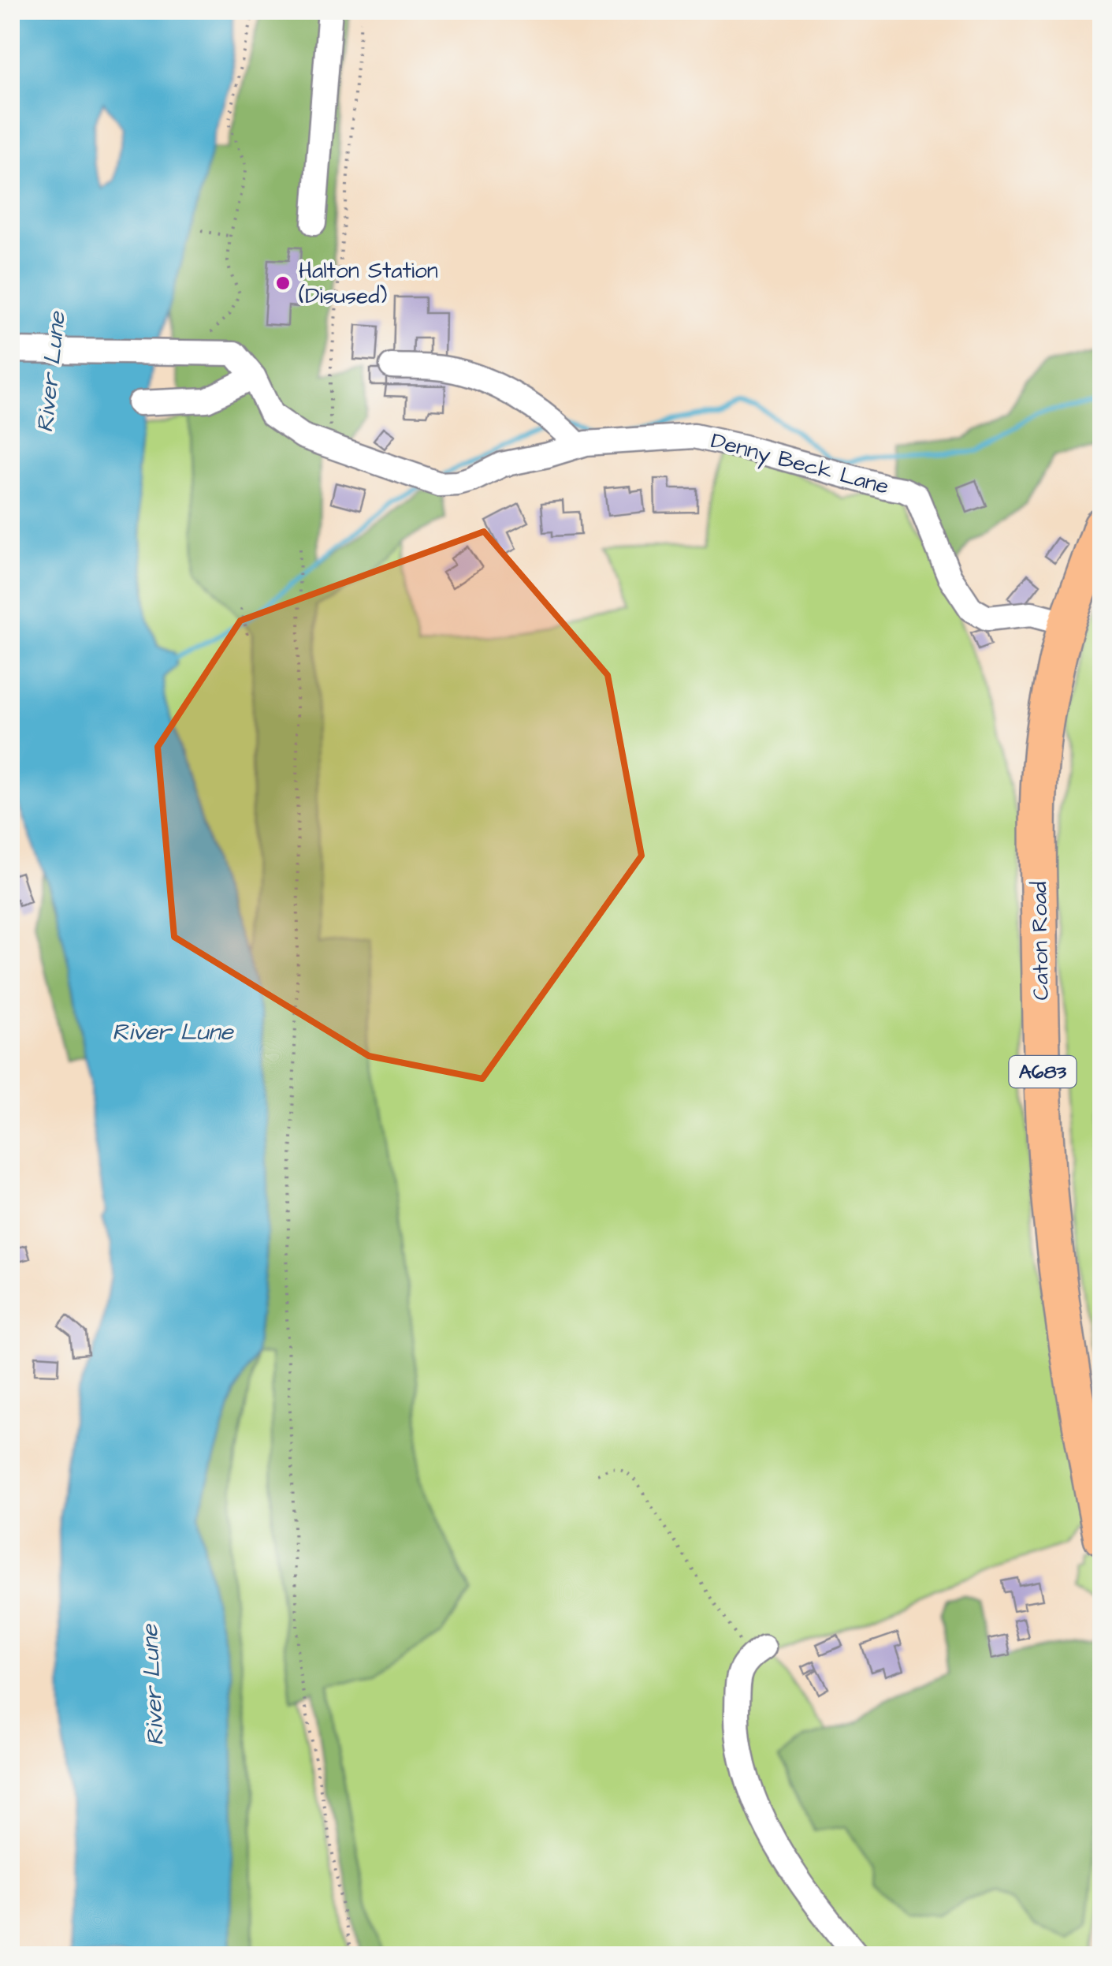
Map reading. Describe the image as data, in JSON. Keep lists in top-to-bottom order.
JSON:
{
  "streets": {
    "highway": ["Caton Road", "A683"],
    "street": ["Denny Beck Lane"]
  },
  "crossings": [
    ["Denny Beck Lane", "Caton Road"]
  ],
  "water": ["River Lune"],
  "places": ["Halton Station (Disused)"]
}
